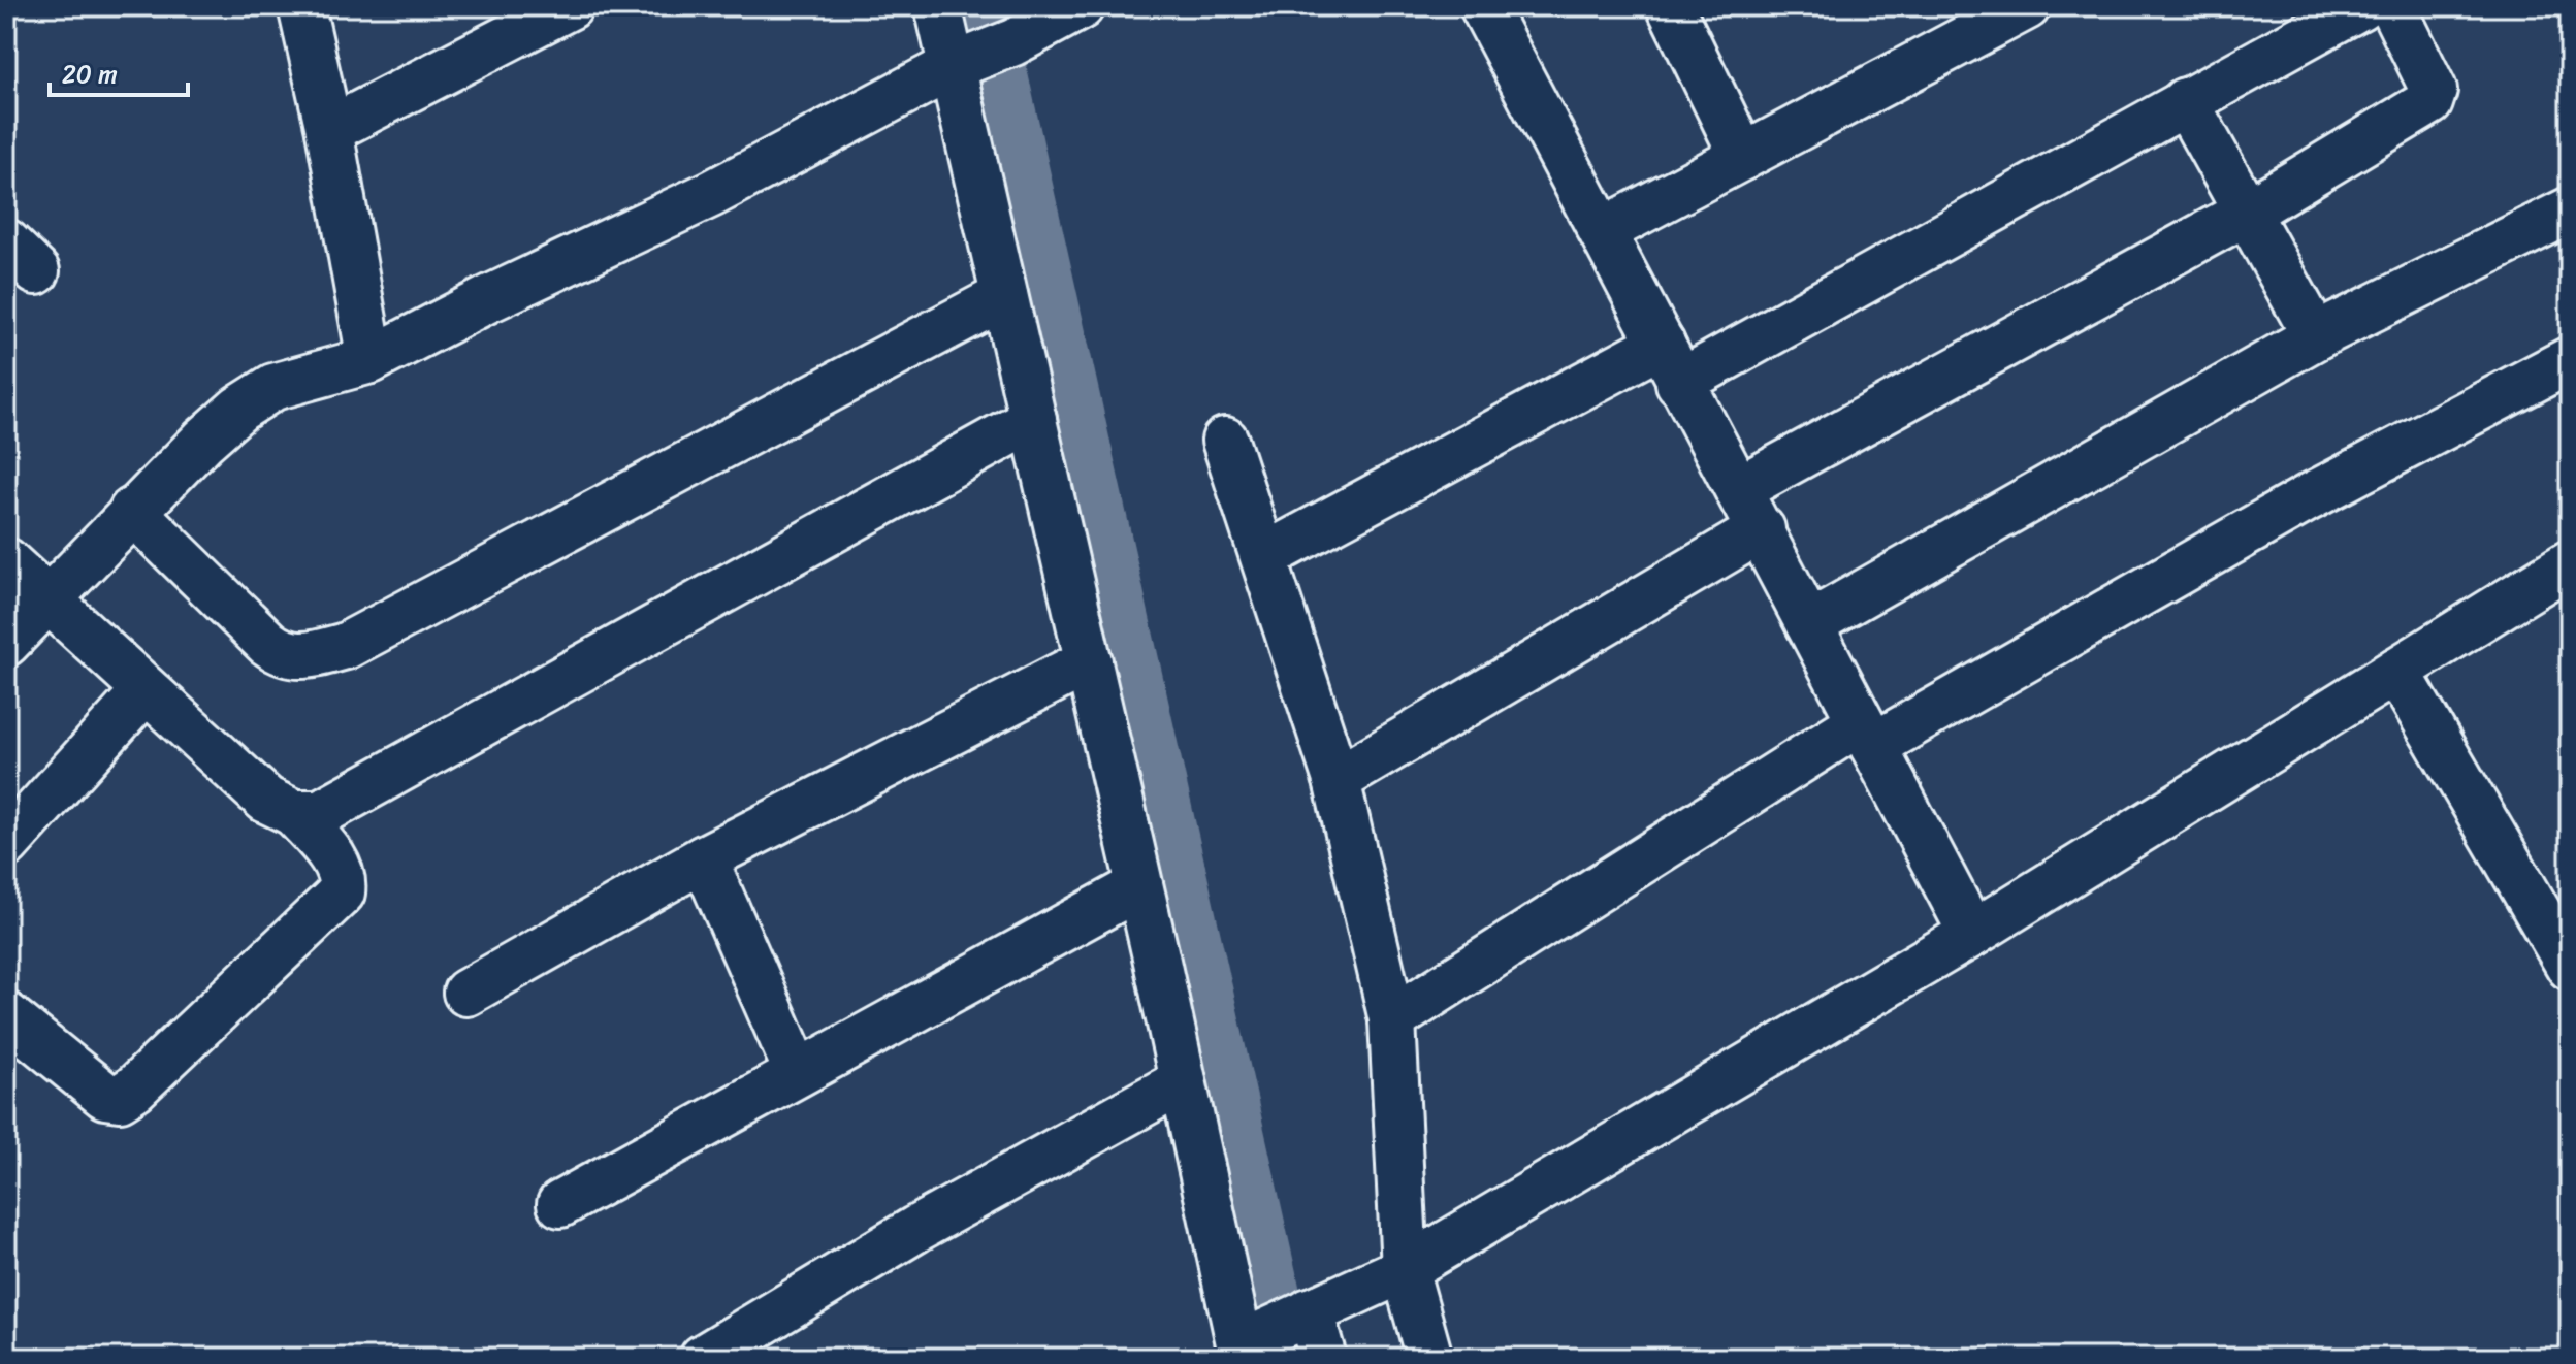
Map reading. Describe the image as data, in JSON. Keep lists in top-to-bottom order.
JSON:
{
  "scale_bar": "20 m"
}
